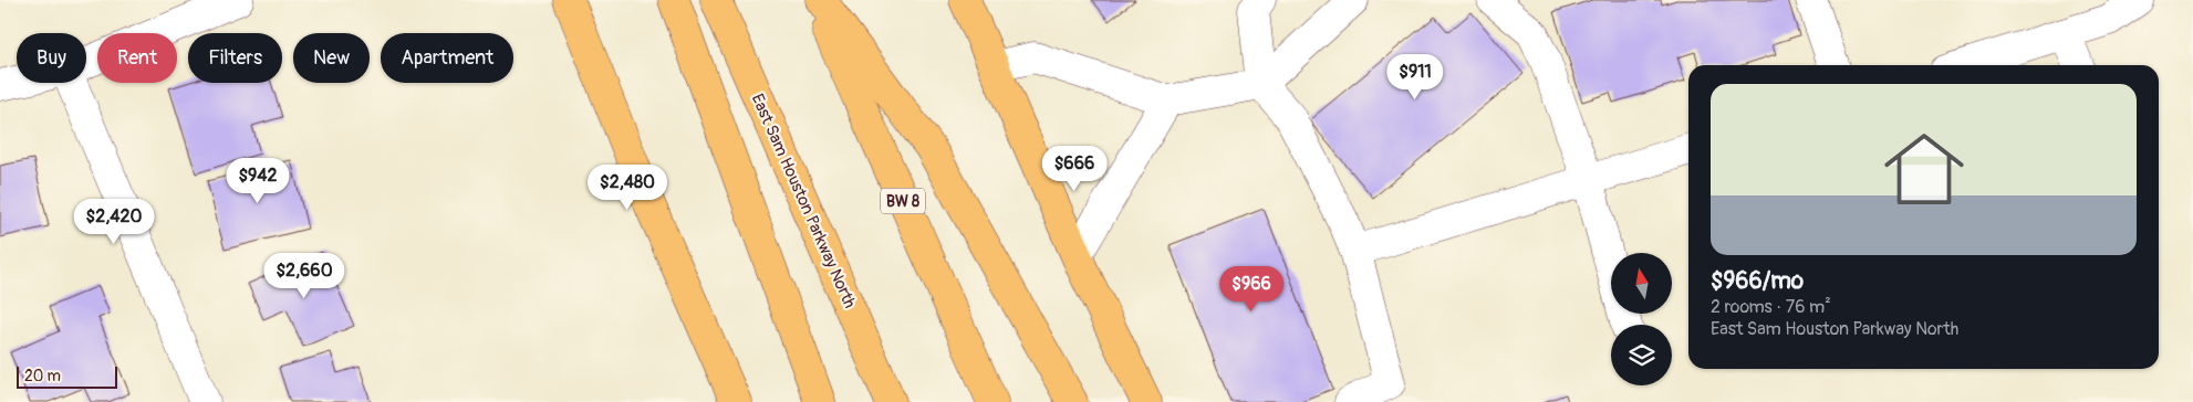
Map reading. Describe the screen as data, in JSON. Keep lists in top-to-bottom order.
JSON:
{
  "streets": {
    "main road": ["East Sam Houston Parkway North", "BW 8"]
  },
  "scale_bar": "20 m",
  "north": "top",
  "page": {
    "chip": [
      "Buy",
      "Rent",
      "Filters",
      "New",
      "Apartment"
    ],
    "price": [
      "$911",
      "$666",
      "$942",
      "$2,480",
      "$2,420",
      "$2,660",
      "$966"
    ],
    "list": [
      {
        "name": "$966/mo",
        "note": "2 rooms · 76 m² · East Sam Houston Parkway North"
      }
    ],
    "scale": "20 m"
  }
}
